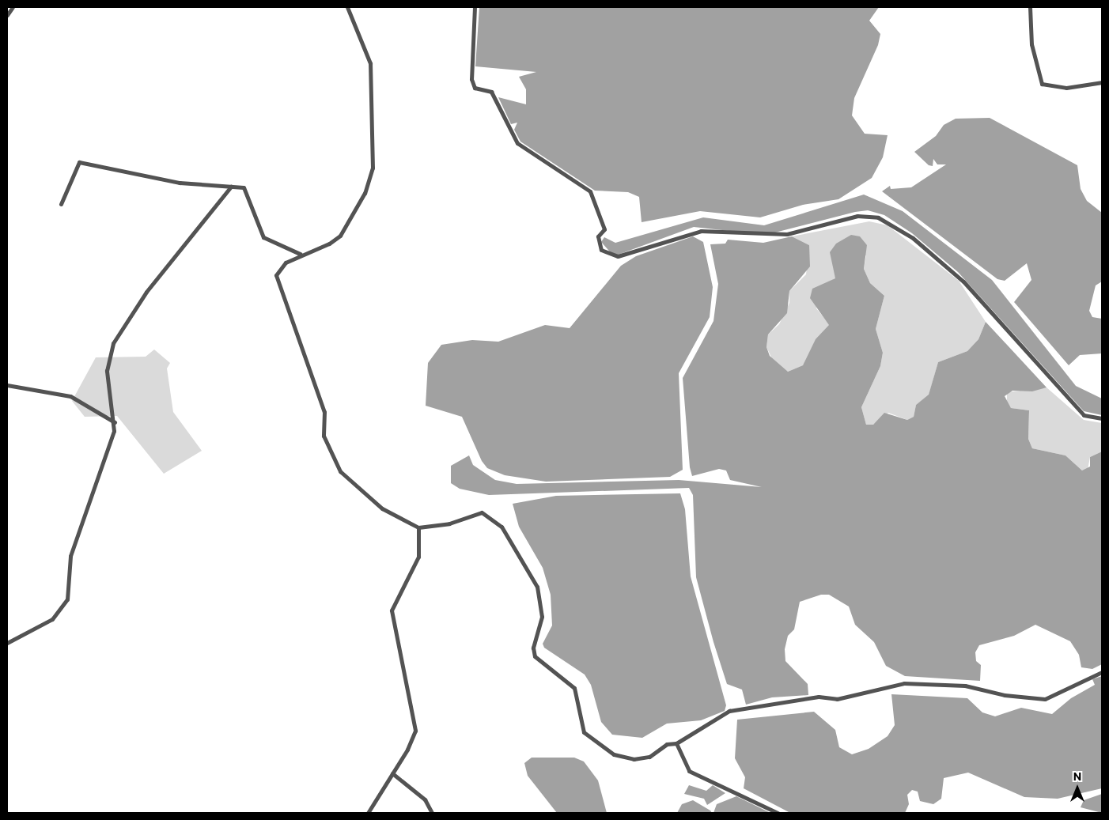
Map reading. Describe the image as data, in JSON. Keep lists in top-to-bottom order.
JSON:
{
  "north": "top"
}
